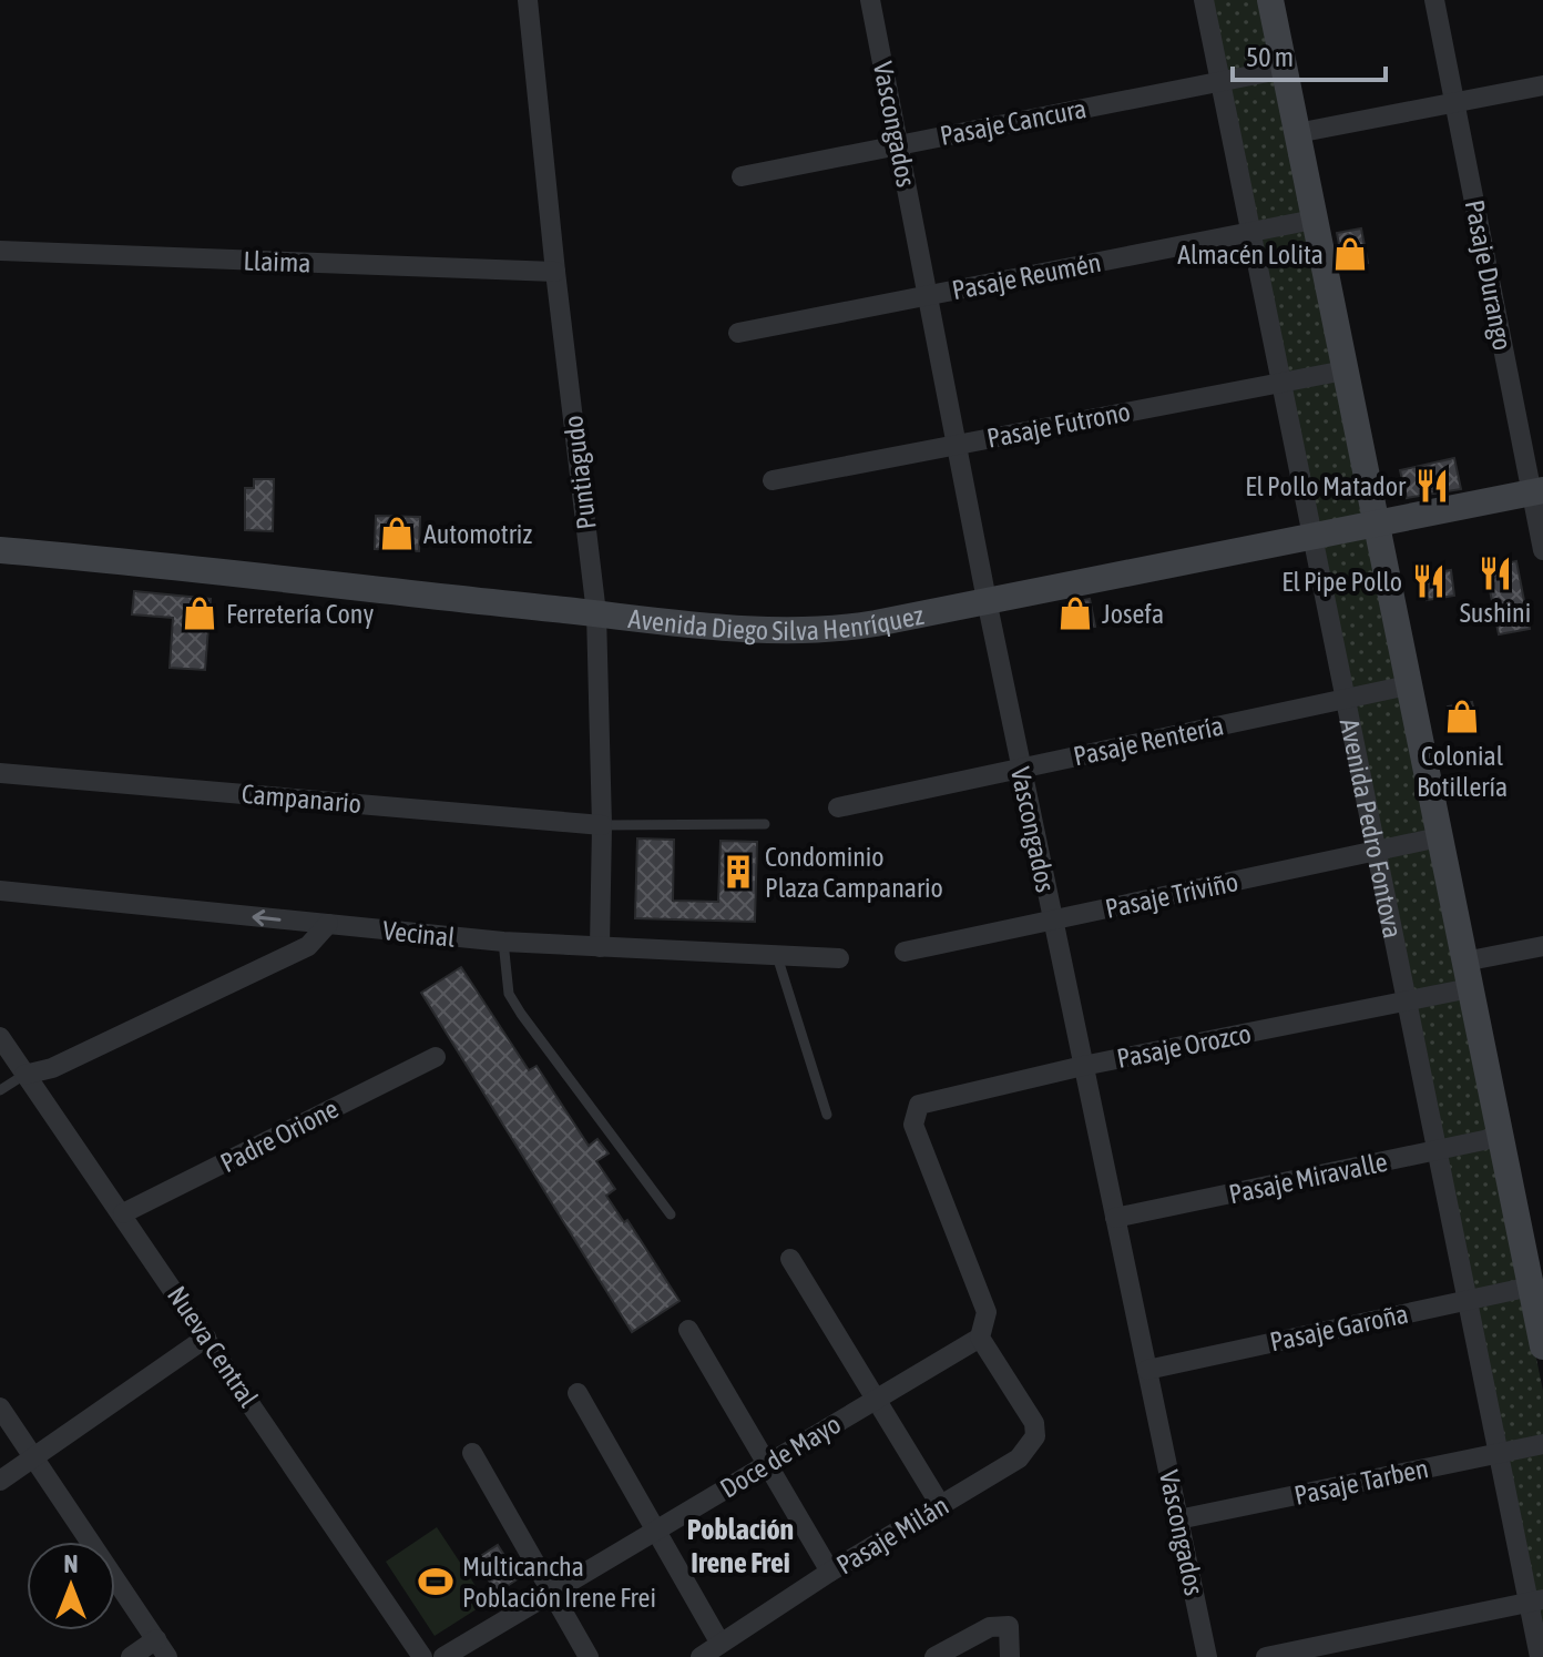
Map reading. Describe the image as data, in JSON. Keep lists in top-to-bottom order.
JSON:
{
  "streets": {
    "main road": ["Avenida Diego Silva Henríquez"],
    "street": [
      "Pasaje Cancura",
      "Vascongados",
      "Llaima",
      "Pasaje Durango",
      "Pasaje Reumén",
      "Pasaje Futrono",
      "Puntiagudo",
      "Pasaje Rentería",
      "Campanario",
      "Avenida Pedro Fontova",
      "Pasaje Triviño",
      "Vecinal",
      "Pasaje Orozco",
      "Padre Orione",
      "Pasaje Miravalle",
      "Pasaje Garoña",
      "Nueva Central",
      "Doce de Mayo",
      "Pasaje Tarben",
      "Pasaje Milán"
    ]
  },
  "crossings": [
    ["Pasaje Cancura", "Vascongados"],
    ["Pasaje Cancura", "Avenida Pedro Fontova"],
    ["Vascongados", "Pasaje Reumén"],
    ["Vascongados", "Pasaje Futrono"],
    ["Vascongados", "Avenida Diego Silva Henríquez"],
    ["Vascongados", "Pasaje Rentería"],
    ["Vascongados", "Pasaje Triviño"],
    ["Vascongados", "Pasaje Orozco"],
    ["Vascongados", "Pasaje Miravalle"],
    ["Vascongados", "Pasaje Garoña"],
    ["Vascongados", "Pasaje Tarben"],
    ["Llaima", "Puntiagudo"],
    ["Pasaje Durango", "Avenida Diego Silva Henríquez"],
    ["Pasaje Reumén", "Avenida Pedro Fontova"],
    ["Pasaje Futrono", "Avenida Pedro Fontova"],
    ["Puntiagudo", "Avenida Diego Silva Henríquez"],
    ["Puntiagudo", "Campanario"],
    ["Puntiagudo", "Vecinal"],
    ["Avenida Diego Silva Henríquez", "Avenida Pedro Fontova"],
    ["Pasaje Rentería", "Avenida Pedro Fontova"],
    ["Avenida Pedro Fontova", "Pasaje Triviño"],
    ["Avenida Pedro Fontova", "Pasaje Orozco"],
    ["Avenida Pedro Fontova", "Pasaje Miravalle"],
    ["Avenida Pedro Fontova", "Pasaje Garoña"],
    ["Avenida Pedro Fontova", "Pasaje Tarben"],
    ["Pasaje Orozco", "Doce de Mayo"],
    ["Pasaje Orozco", "Pasaje Milán"],
    ["Padre Orione", "Nueva Central"],
    ["Doce de Mayo", "Pasaje Milán"]
  ],
  "one_way": ["Vecinal"],
  "districts": ["Población Irene Frei"],
  "places": {
    "shop": [
      "Almacén Lolita",
      "Automotriz",
      "Ferretería Cony",
      "Josefa",
      "Colonial Botillería"
    ],
    "restaurant": ["El Pollo Matador", "Sushini", "El Pipe Pollo"],
    "building": ["Condominio Plaza Campanario"],
    "sports": ["Multicancha Población Irene Frei"]
  },
  "scale_bar": "50 m",
  "north": "top"
}
